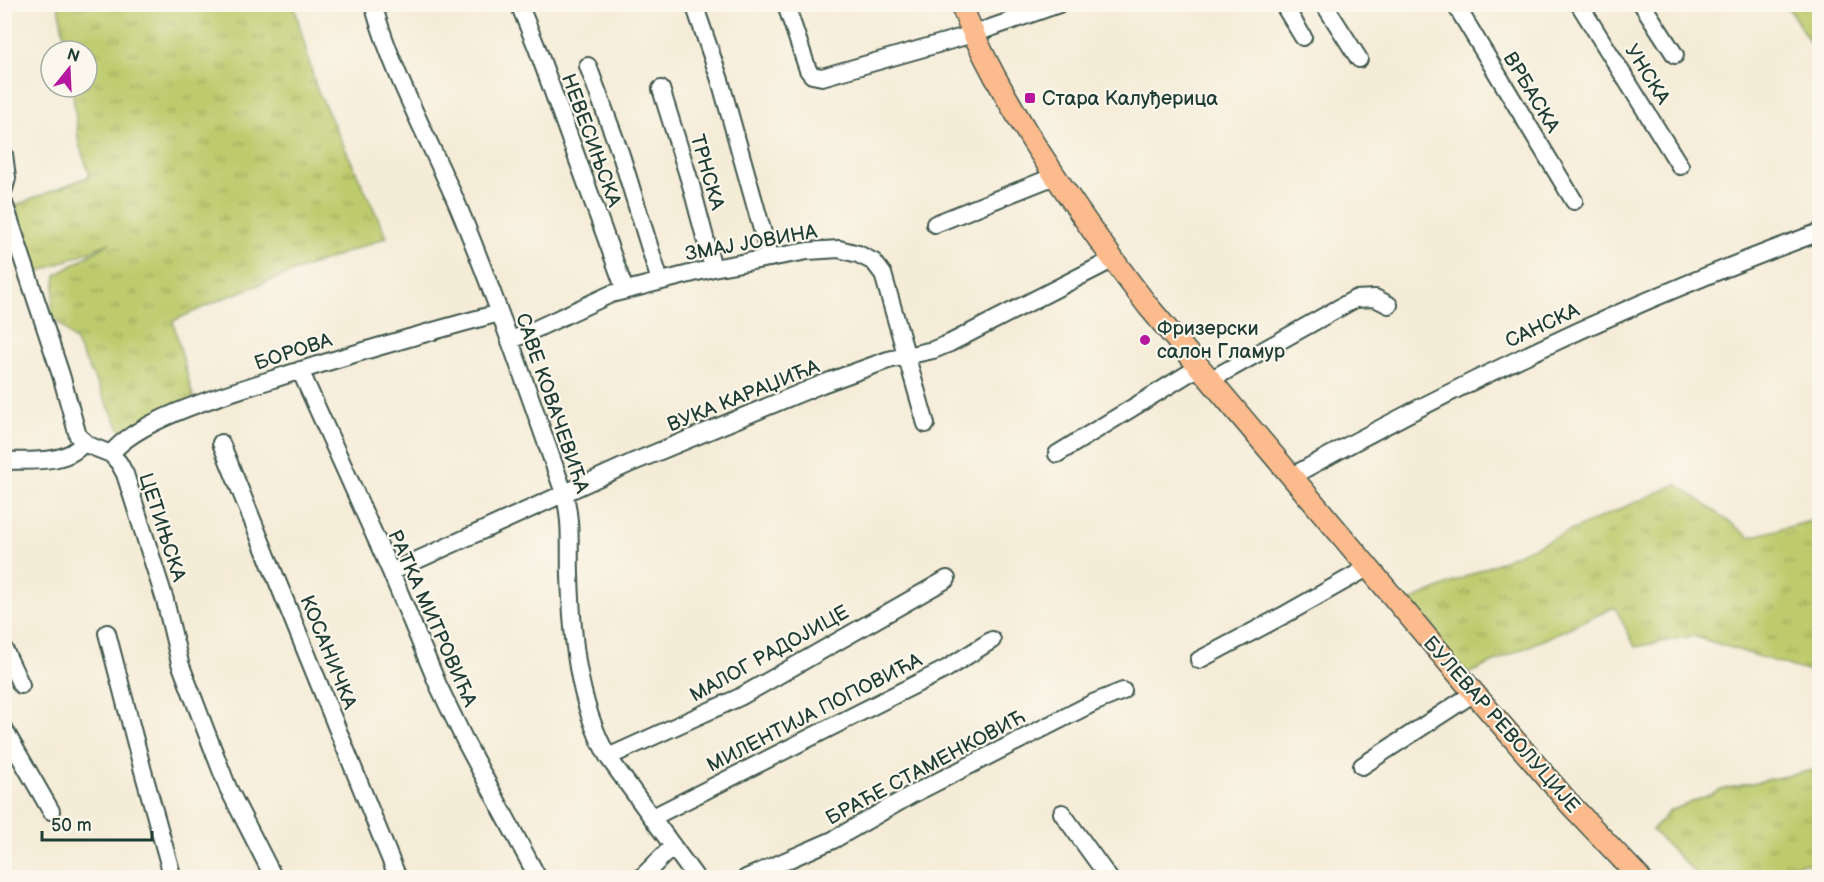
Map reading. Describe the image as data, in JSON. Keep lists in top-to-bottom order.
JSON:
{
  "streets": {
    "main road": ["БУЛЕВАР РЕВОЛУЦИЈЕ"],
    "street": [
      "УНСКА",
      "ВРБАСКА",
      "НЕВЕСИЊСКА",
      "ТРНСКА",
      "ЗМАЈ ЈОВИНА",
      "САНСКА",
      "БОРОВА",
      "ВУКА КАРАЏИЋА",
      "САВЕ КОВАЧЕВИЋА",
      "ЦЕТИЊСКА",
      "РАТКА МИТРОВИЋА",
      "КОСАНИЧКА",
      "МАЛОГ РАДОЈИЦЕ",
      "МИЛЕНТИЈА ПОПОВИЋА",
      "БРАЋЕ СТАМЕНКОВИЋ"
    ]
  },
  "crossings": [
    ["НЕВЕСИЊСКА", "ЗМАЈ ЈОВИНА"],
    ["ТРНСКА", "ЗМАЈ ЈОВИНА"],
    ["ЗМАЈ ЈОВИНА", "ВУКА КАРАЏИЋА"],
    ["ЗМАЈ ЈОВИНА", "САВЕ КОВАЧЕВИЋА"],
    ["САНСКА", "БУЛЕВАР РЕВОЛУЦИЈЕ"],
    ["БОРОВА", "САВЕ КОВАЧЕВИЋА"],
    ["БОРОВА", "ЦЕТИЊСКА"],
    ["БОРОВА", "РАТКА МИТРОВИЋА"],
    ["ВУКА КАРАЏИЋА", "САВЕ КОВАЧЕВИЋА"],
    ["ВУКА КАРАЏИЋА", "РАТКА МИТРОВИЋА"],
    ["ВУКА КАРАЏИЋА", "БУЛЕВАР РЕВОЛУЦИЈЕ"],
    ["САВЕ КОВАЧЕВИЋА", "МАЛОГ РАДОЈИЦЕ"],
    ["САВЕ КОВАЧЕВИЋА", "МИЛЕНТИЈА ПОПОВИЋА"]
  ],
  "places": {
    "transit": ["Стара Калуђерица"],
    "other": ["Фризерски салон Гламур"]
  },
  "scale_bar": "50 m",
  "north": "top"
}
